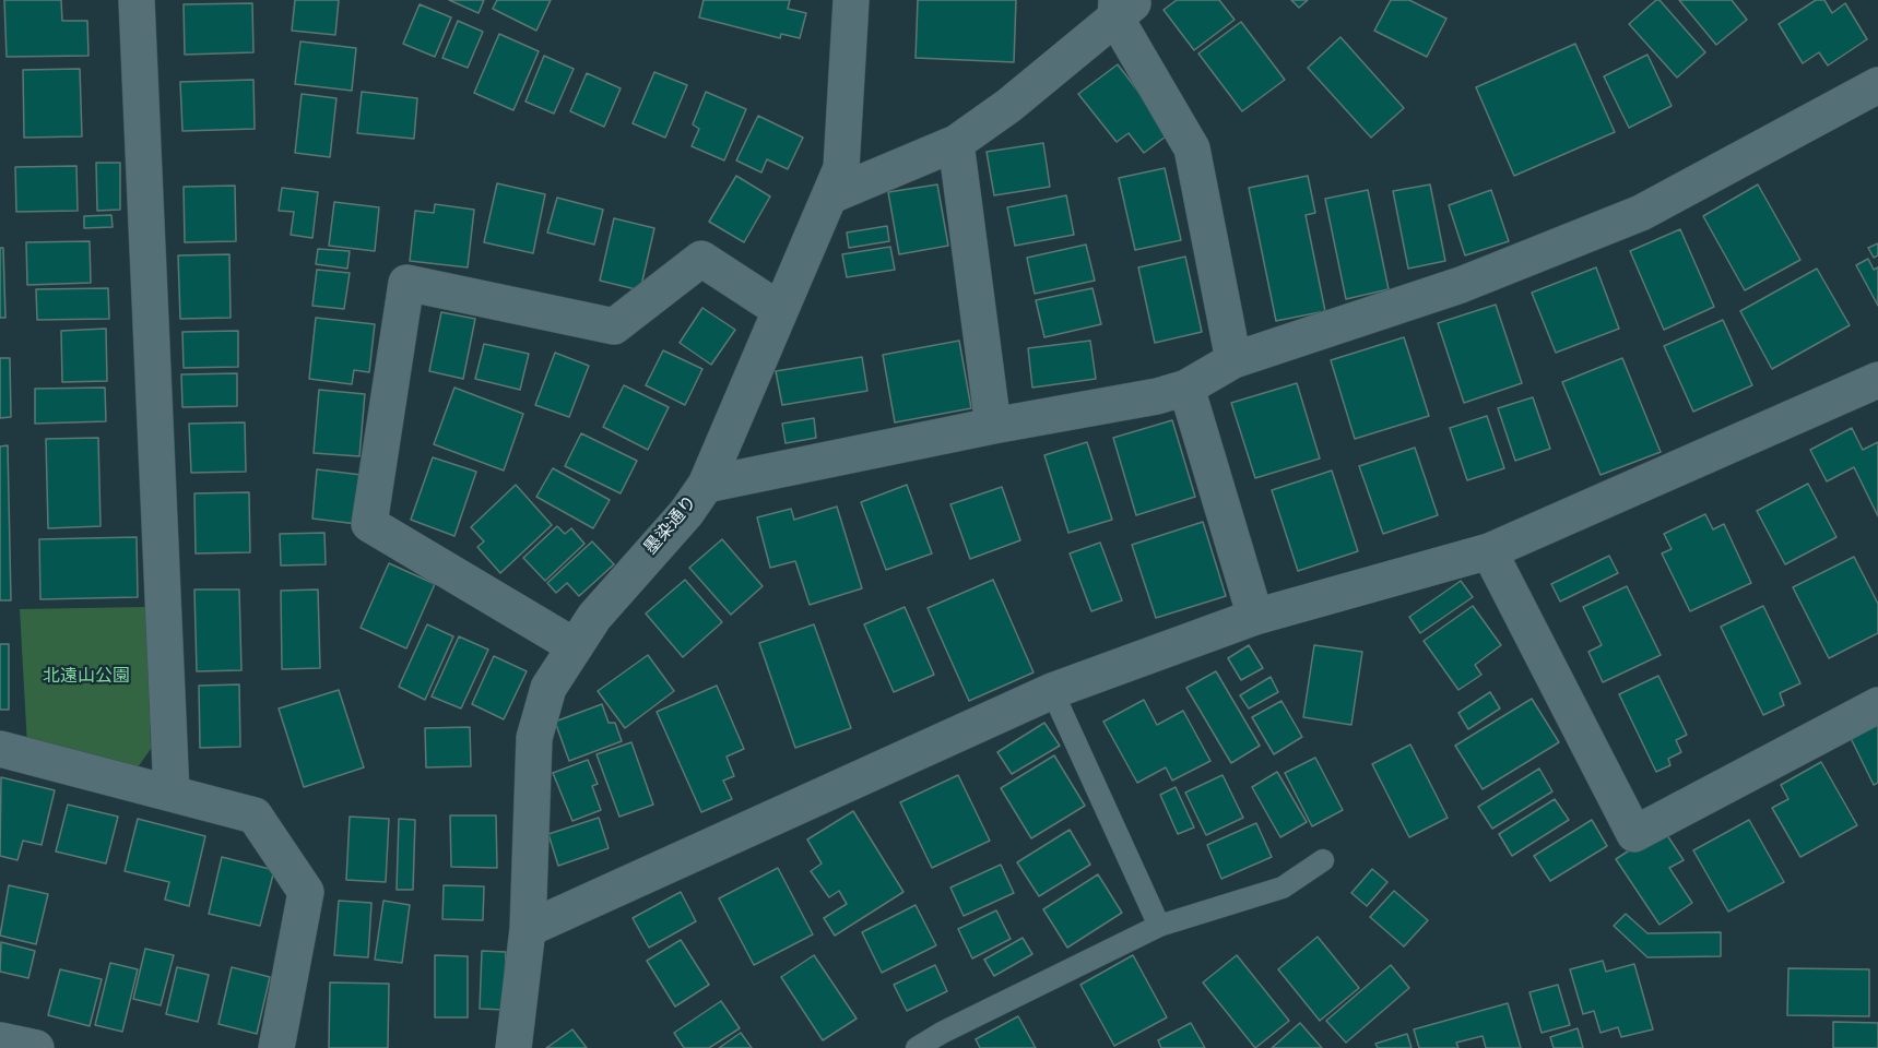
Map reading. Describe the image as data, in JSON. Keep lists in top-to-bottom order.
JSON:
{
  "streets": {
    "street": ["墨染通り"]
  },
  "parks": ["北遠山公園"]
}
